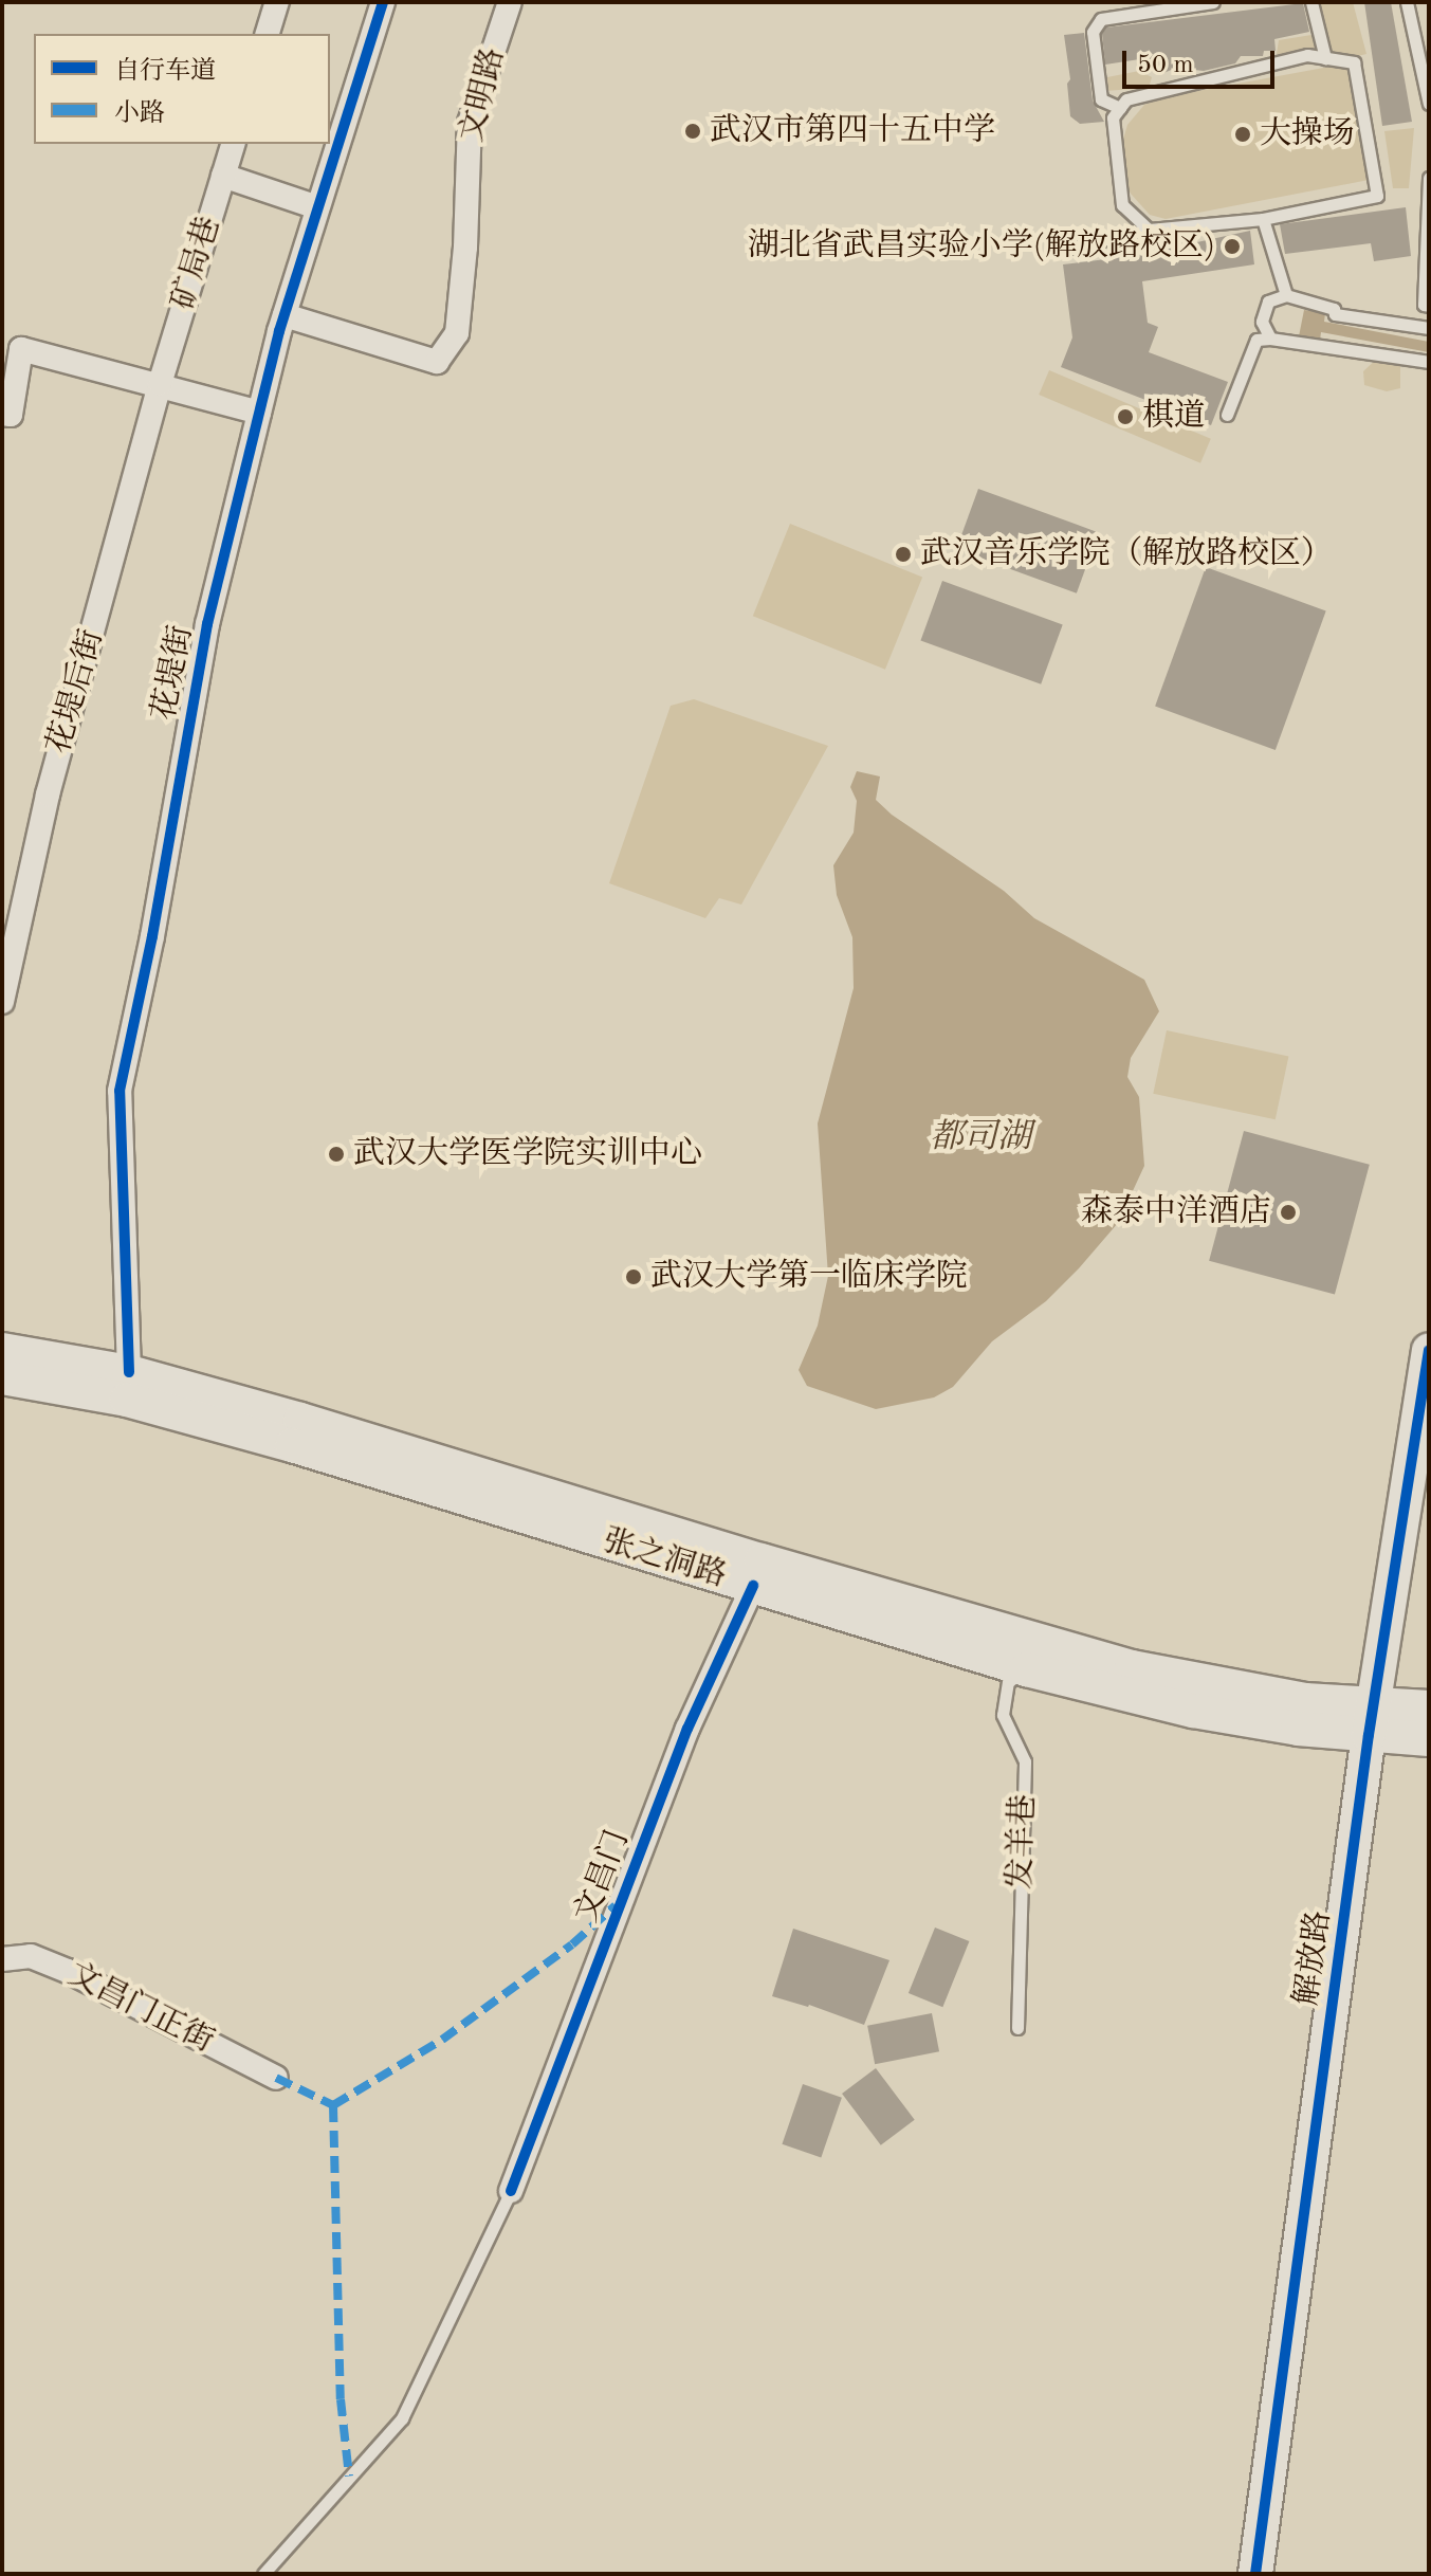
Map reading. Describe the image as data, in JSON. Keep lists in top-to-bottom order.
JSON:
{
  "streets": {
    "main road": ["张之洞路", "解放路"],
    "street": [
      "文明路",
      "矿局巷",
      "花堤街",
      "花堤后街",
      "文昌门",
      "文昌门正街"
    ],
    "lane": ["发羊巷"]
  },
  "crossings": [
    ["文明路", "花堤街"],
    ["矿局巷", "花堤后街"],
    ["花堤街", "张之洞路"],
    ["张之洞路", "发羊巷"],
    ["张之洞路", "文昌门"],
    ["张之洞路", "解放路"]
  ],
  "water": ["都司湖"],
  "places": [
    "武汉市第四十五中学",
    "大操场",
    "湖北省武昌实验小学(解放路校区)",
    "棋道",
    "武汉音乐学院（解放路校区）",
    "武汉大学医学院实训中心",
    "森泰中洋酒店",
    "武汉大学第一临床学院"
  ],
  "legend": ["自行车道", "小路"],
  "scale_bar": "50 m"
}
